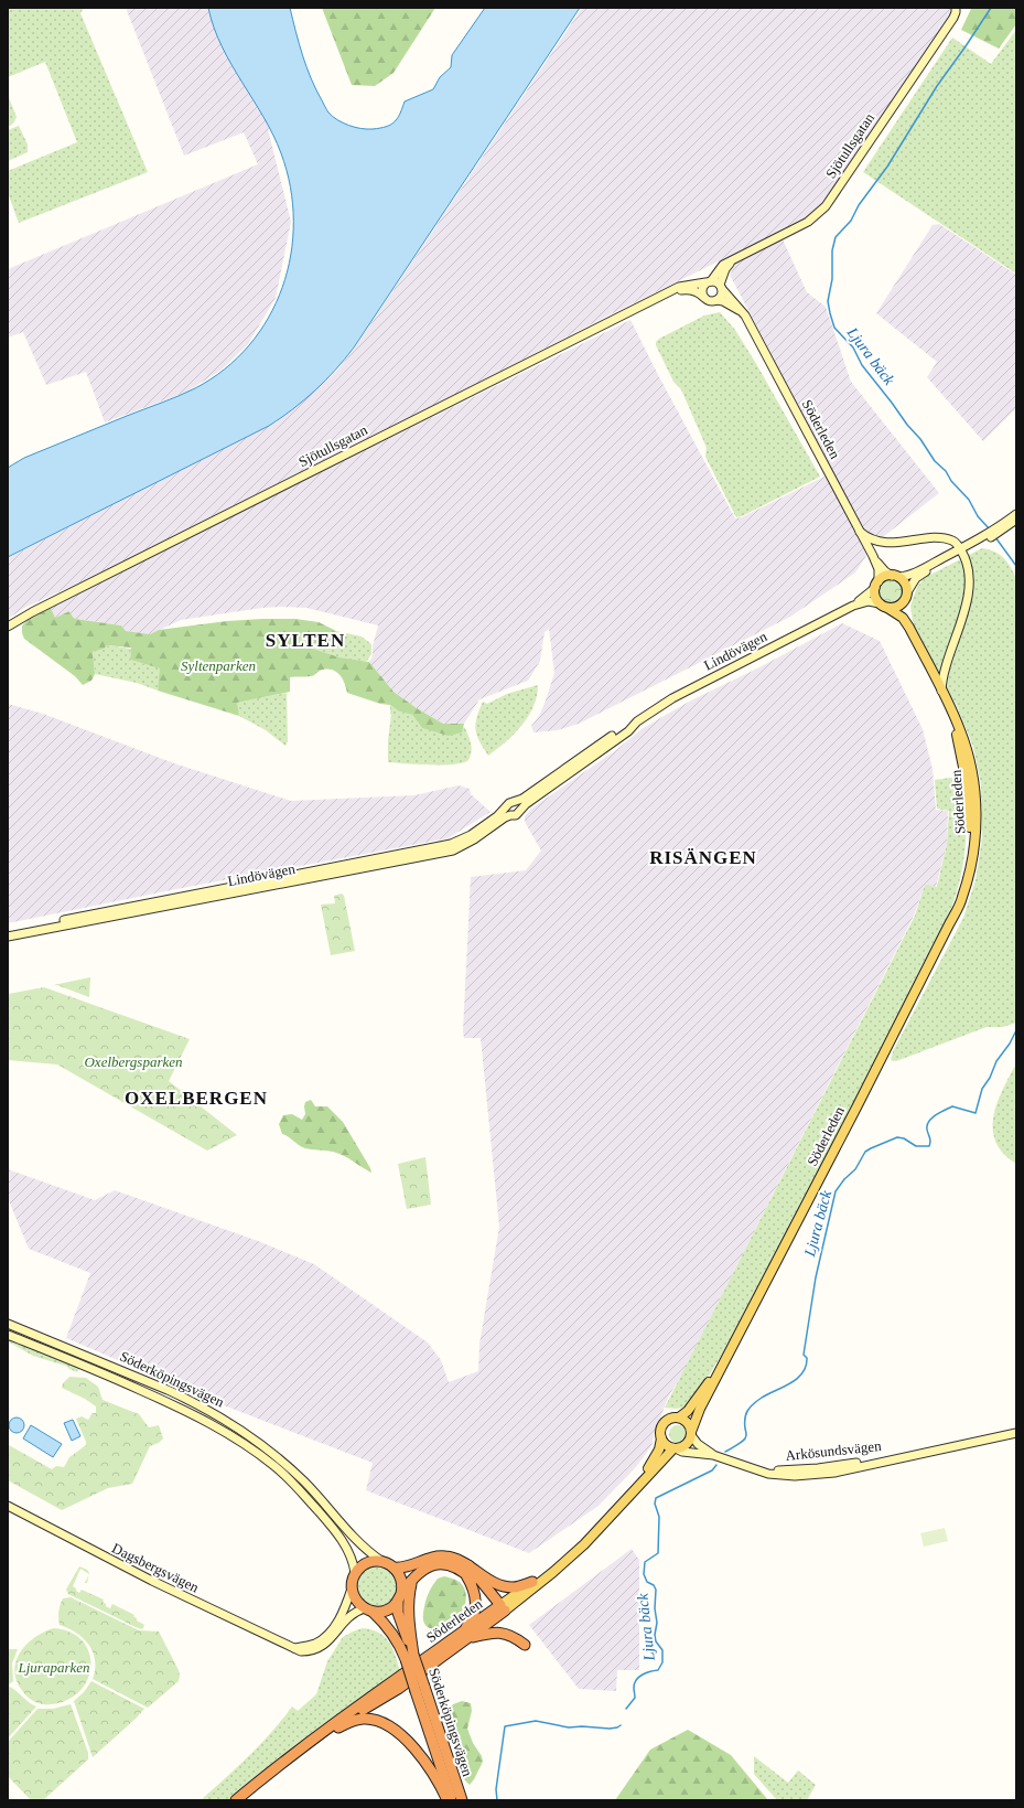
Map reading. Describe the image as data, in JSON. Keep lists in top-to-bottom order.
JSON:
{
  "streets": {
    "highway": ["Söderleden", "Söderköpingsvägen"],
    "main road": [
      "Sjötullsgatan",
      "Lindövägen",
      "Arkösundsvägen",
      "Dagsbergsvägen"
    ]
  },
  "crossings": [
    ["Sjötullsgatan", "Söderleden"],
    ["Söderleden", "Lindövägen"],
    ["Söderleden", "Arkösundsvägen"],
    ["Söderköpingsvägen", "Dagsbergsvägen"]
  ],
  "districts": ["SYLTEN", "RISÄNGEN", "OXELBERGEN"],
  "water": ["Ljura bäck"],
  "parks": ["Syltenparken", "Oxelbergsparken", "Ljuraparken"]
}
